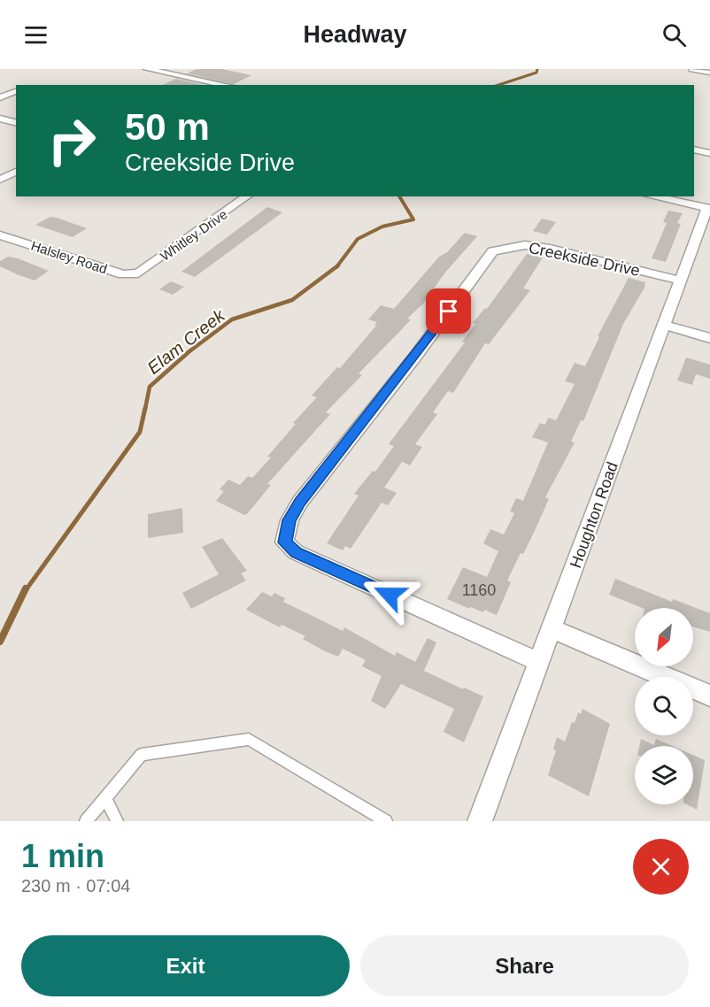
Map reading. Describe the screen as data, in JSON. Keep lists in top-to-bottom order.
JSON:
{
  "streets": {
    "street": [
      "Whitley Drive",
      "Halsley Road",
      "Creekside Drive",
      "Houghton Road"
    ]
  },
  "crossings": [
    ["Whitley Drive", "Halsley Road"],
    ["Creekside Drive", "Houghton Road"]
  ],
  "water": ["Elam Creek"],
  "house_numbers": ["1160"],
  "north": "bottom left",
  "page": {
    "header": "Headway",
    "turn": ["50 m", "Creekside Drive"],
    "heading": ["1 min", "230 m · 07:04"],
    "buttons": ["Exit", "Share"]
  }
}
